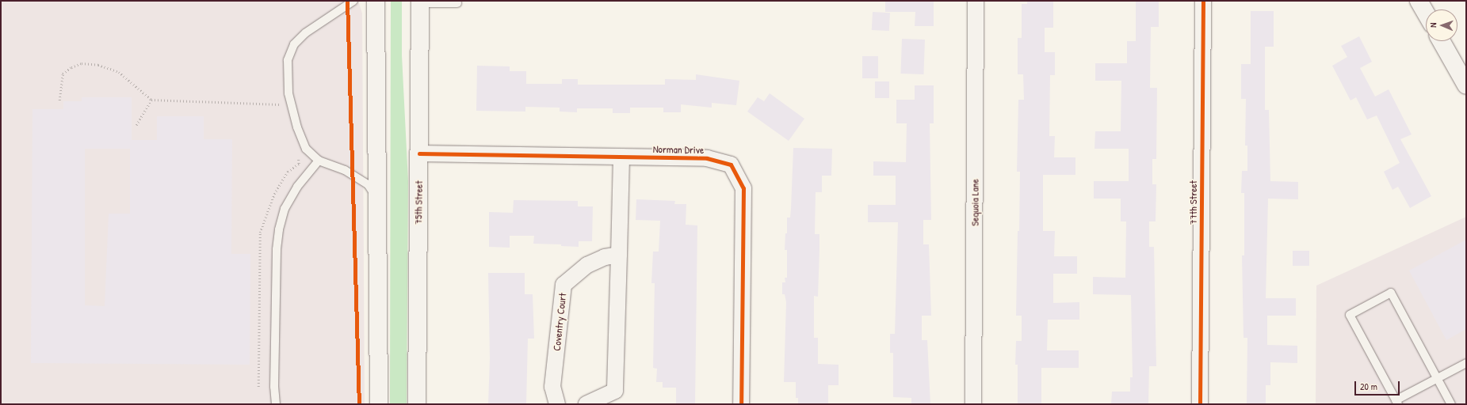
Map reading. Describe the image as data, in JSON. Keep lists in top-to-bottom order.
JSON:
{
  "streets": {
    "main road": ["75th Street"],
    "street": [
      "Norman Drive",
      "Sequoia Lane",
      "77th Street",
      "Coventry Court"
    ]
  },
  "crossings": [
    ["Norman Drive", "75th Street"]
  ],
  "scale_bar": "20 m",
  "north": "left"
}
